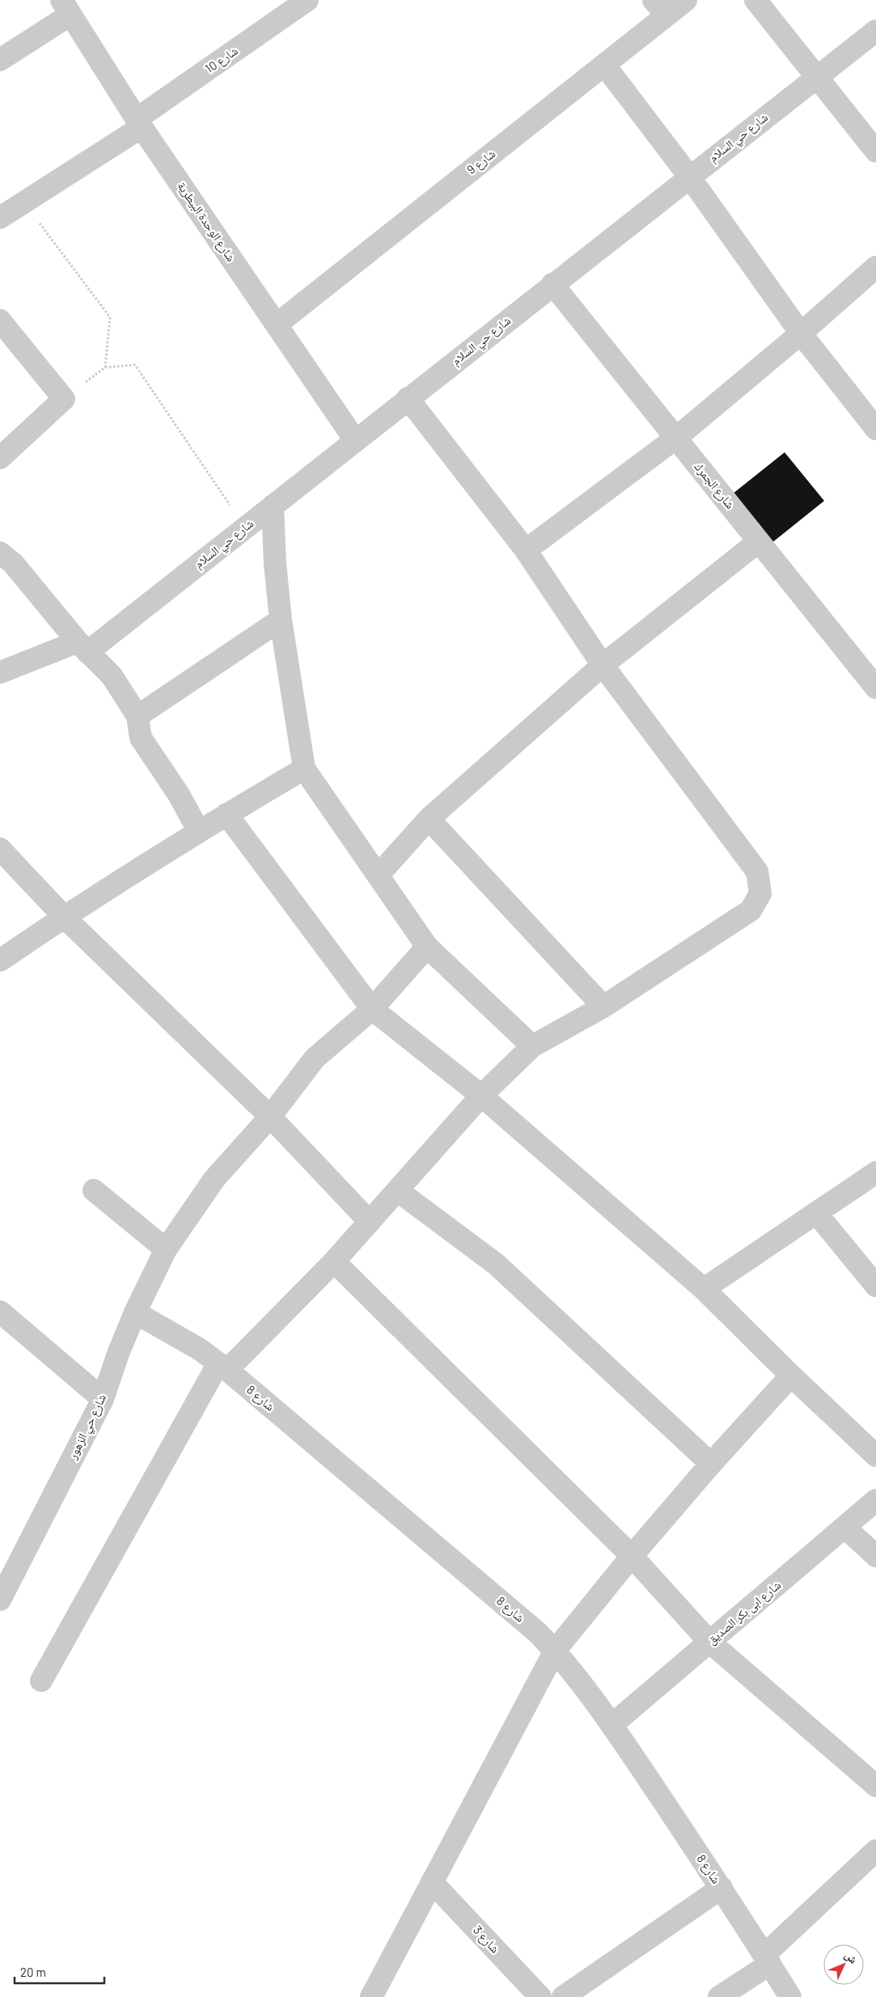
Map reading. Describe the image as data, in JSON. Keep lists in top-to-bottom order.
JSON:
{
  "streets": {
    "street": [
      "شارع 10",
      "شارع حي السلام",
      "شارع 9",
      "شارع الوحدة البيطرية",
      "شارع الجمرك",
      "شارع 8",
      "شارع حي الزهور",
      "شارع ابى بكر الصديق",
      "شارع 3"
    ]
  },
  "crossings": [
    ["شارع 10", "شارع الوحدة البيطرية"],
    ["شارع حي السلام", "شارع الوحدة البيطرية"],
    ["شارع حي السلام", "شارع الجمرك"],
    ["شارع 9", "شارع الوحدة البيطرية"],
    ["شارع 8", "شارع حي الزهور"],
    ["شارع 8", "شارع ابى بكر الصديق"]
  ],
  "scale_bar": "20 m",
  "north": "top right"
}
